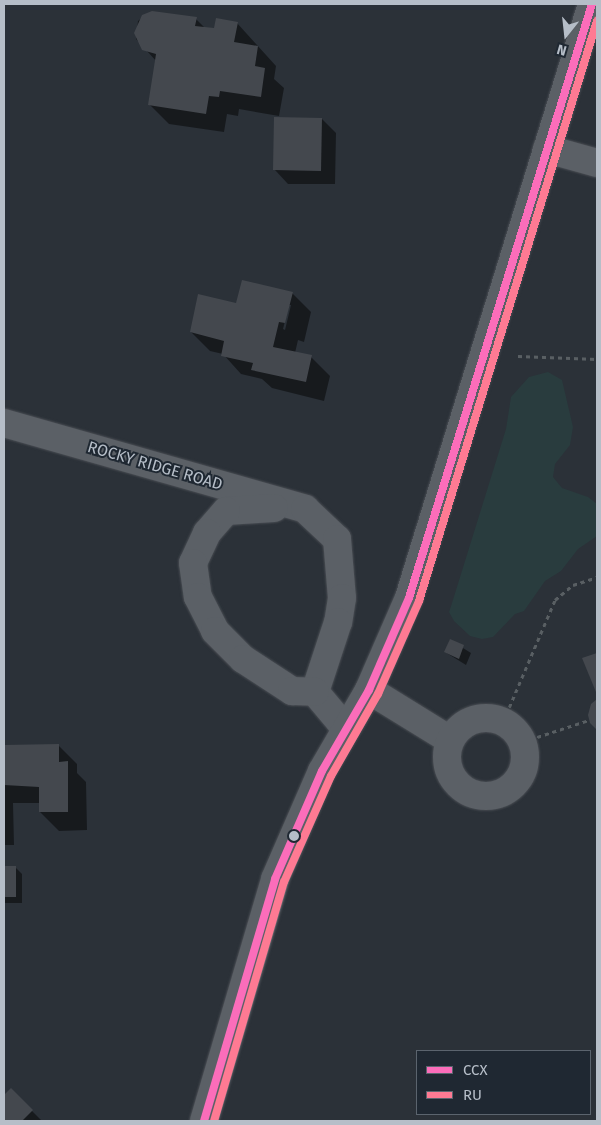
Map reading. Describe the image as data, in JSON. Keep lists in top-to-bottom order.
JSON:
{
  "streets": {
    "street": ["ROCKY RIDGE ROAD"]
  },
  "lines": ["transit line CCX", "transit line RU"],
  "legend": ["CCX", "RU"],
  "north": "bottom"
}
